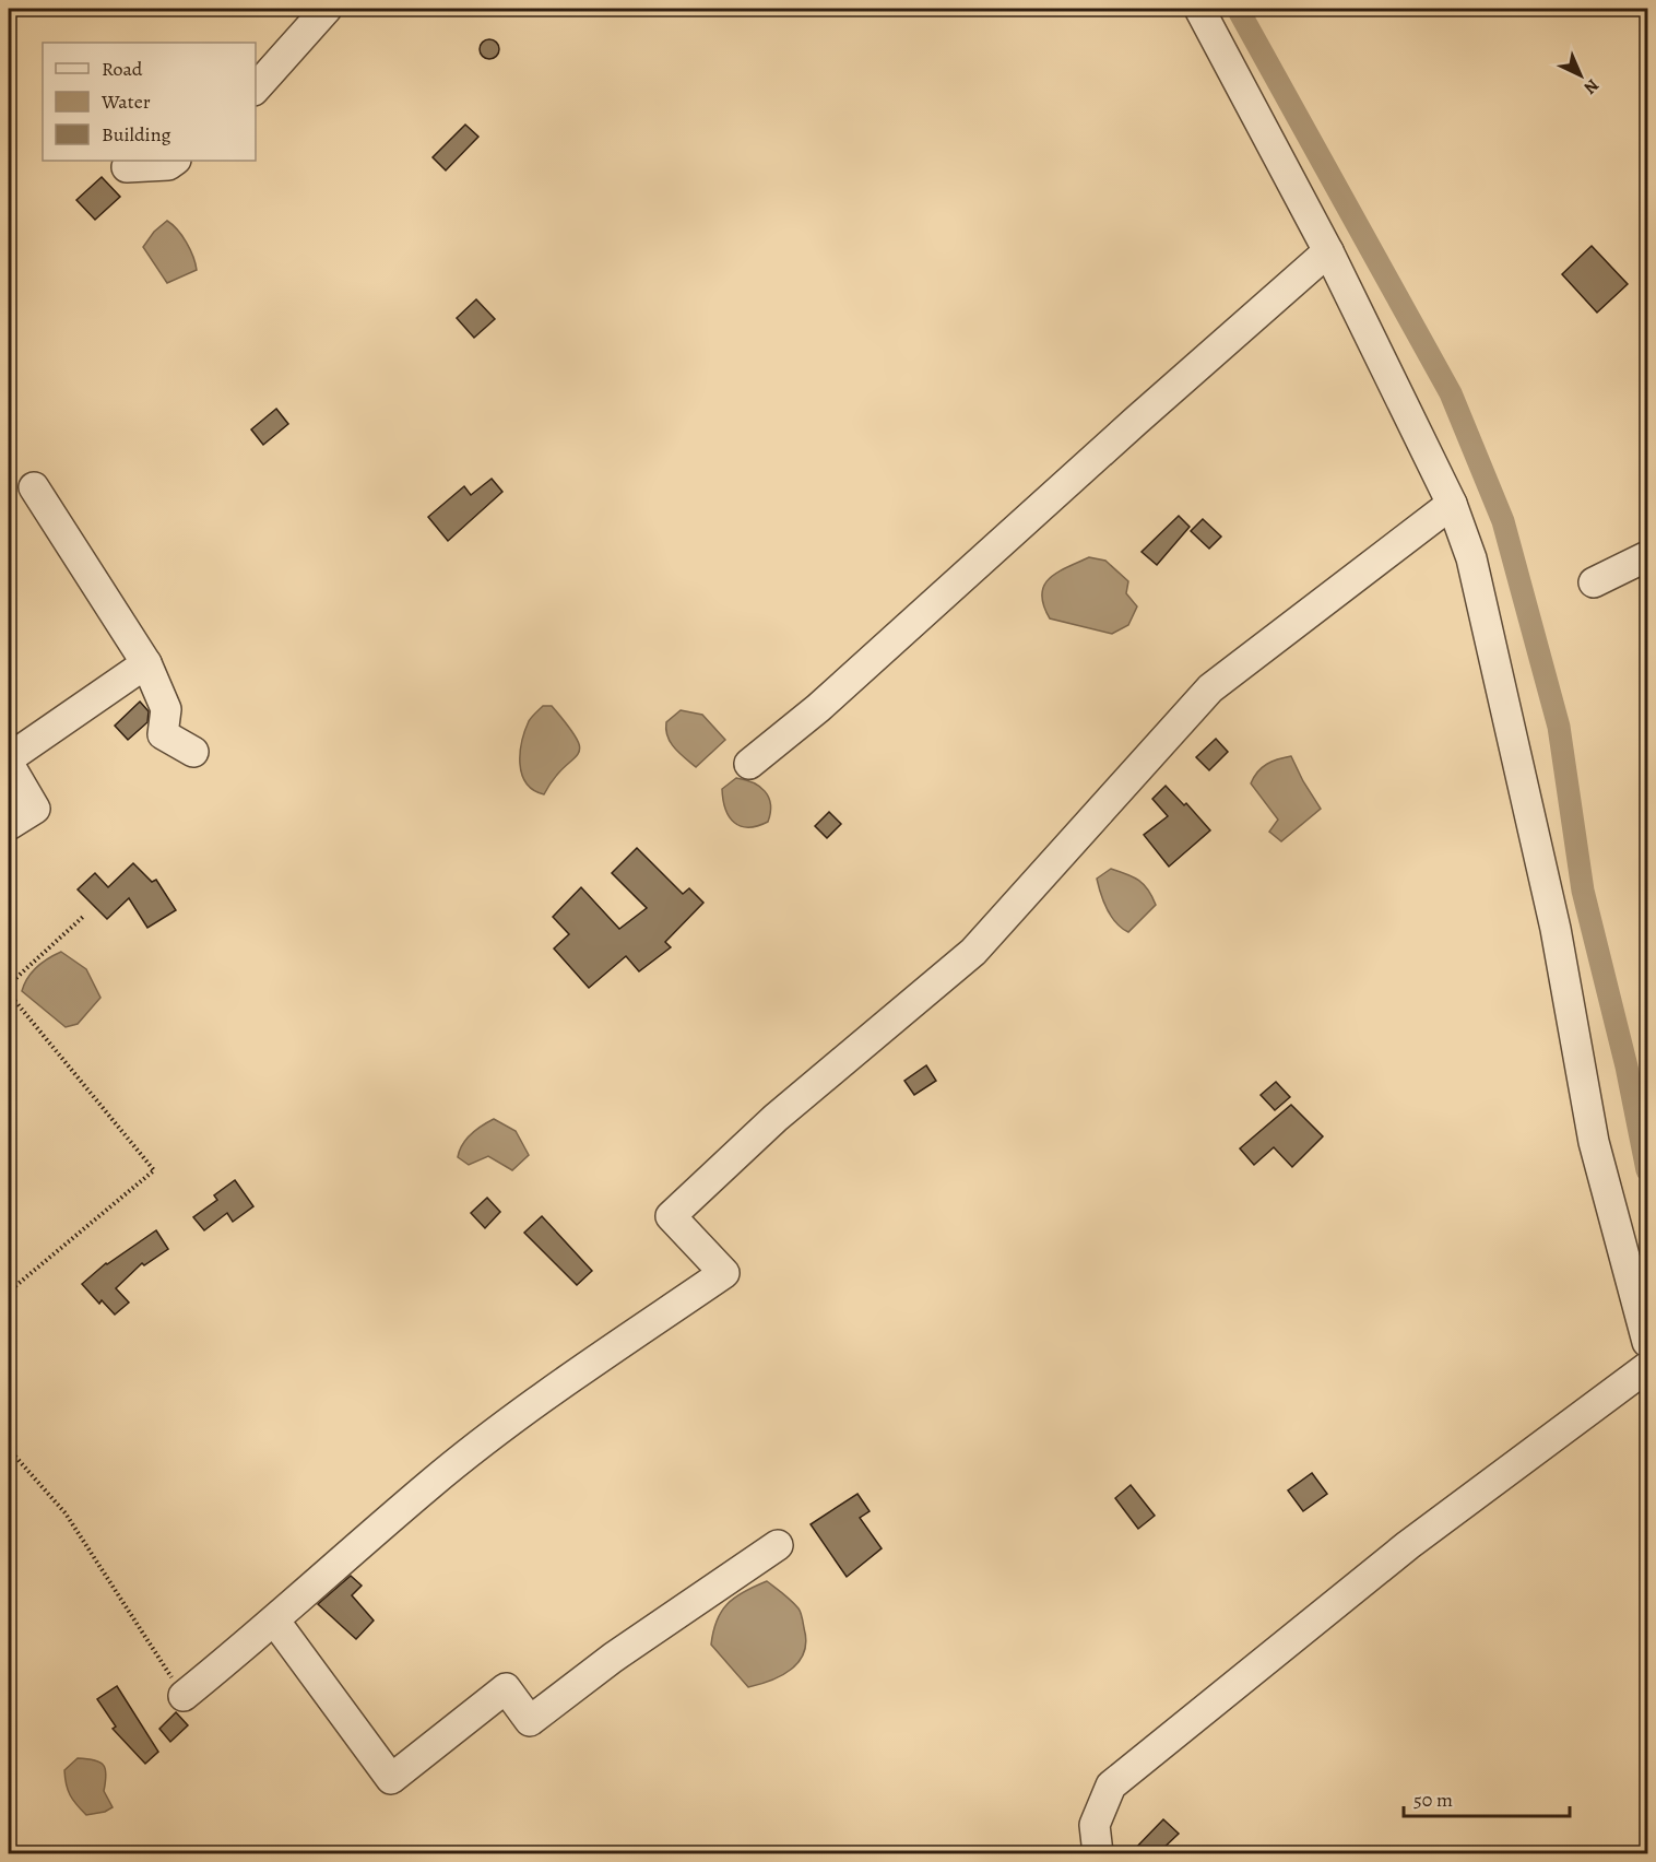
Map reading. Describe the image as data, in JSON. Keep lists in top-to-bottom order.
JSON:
{
  "legend": ["Road", "Water", "Building"],
  "scale_bar": "50 m",
  "north": "bottom right"
}
